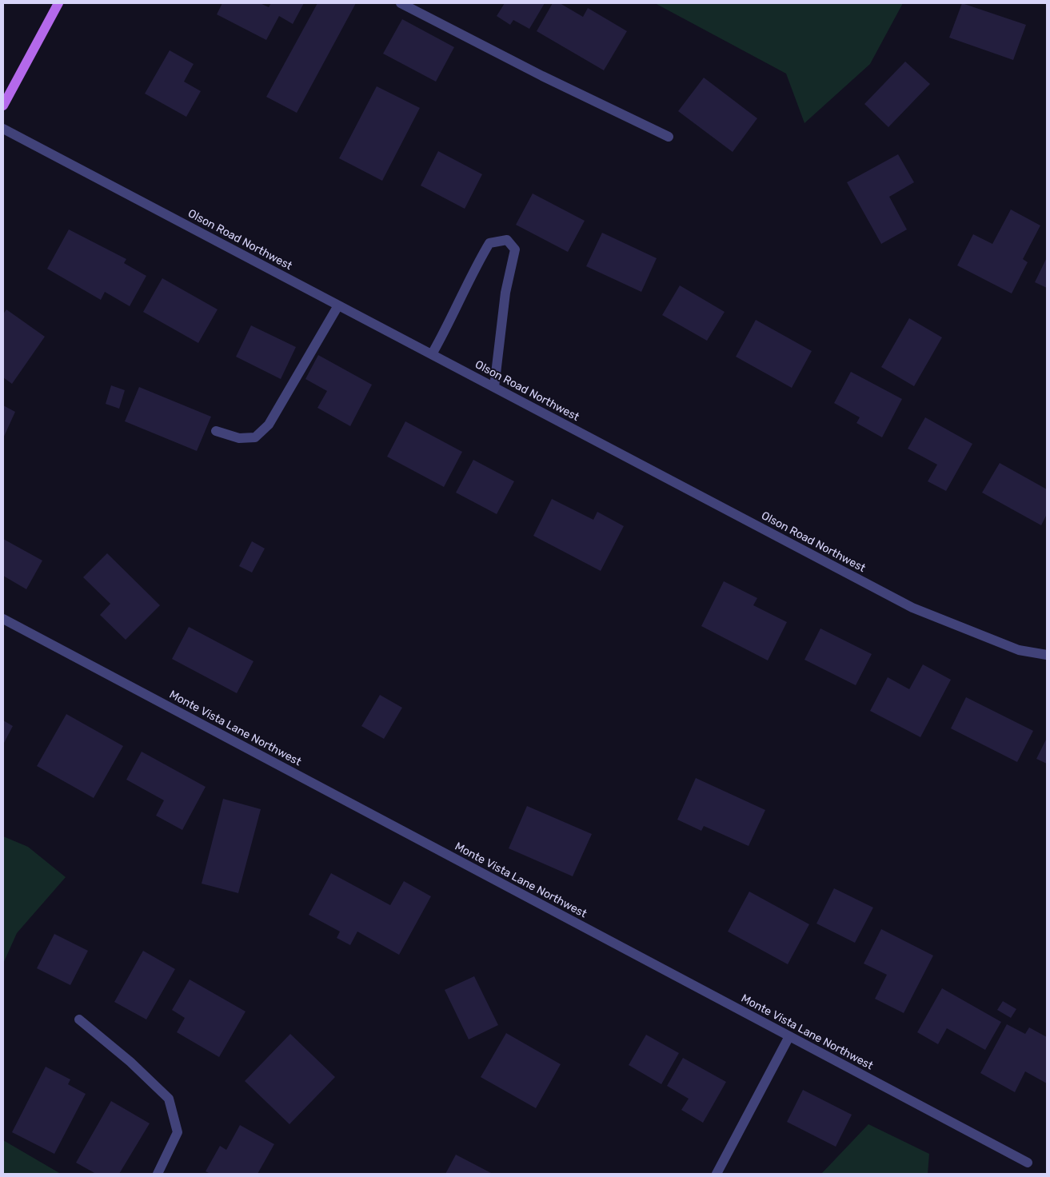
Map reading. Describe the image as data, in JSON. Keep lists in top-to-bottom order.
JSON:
{
  "streets": {
    "street": ["Olson Road Northwest", "Monte Vista Lane Northwest"]
  }
}
